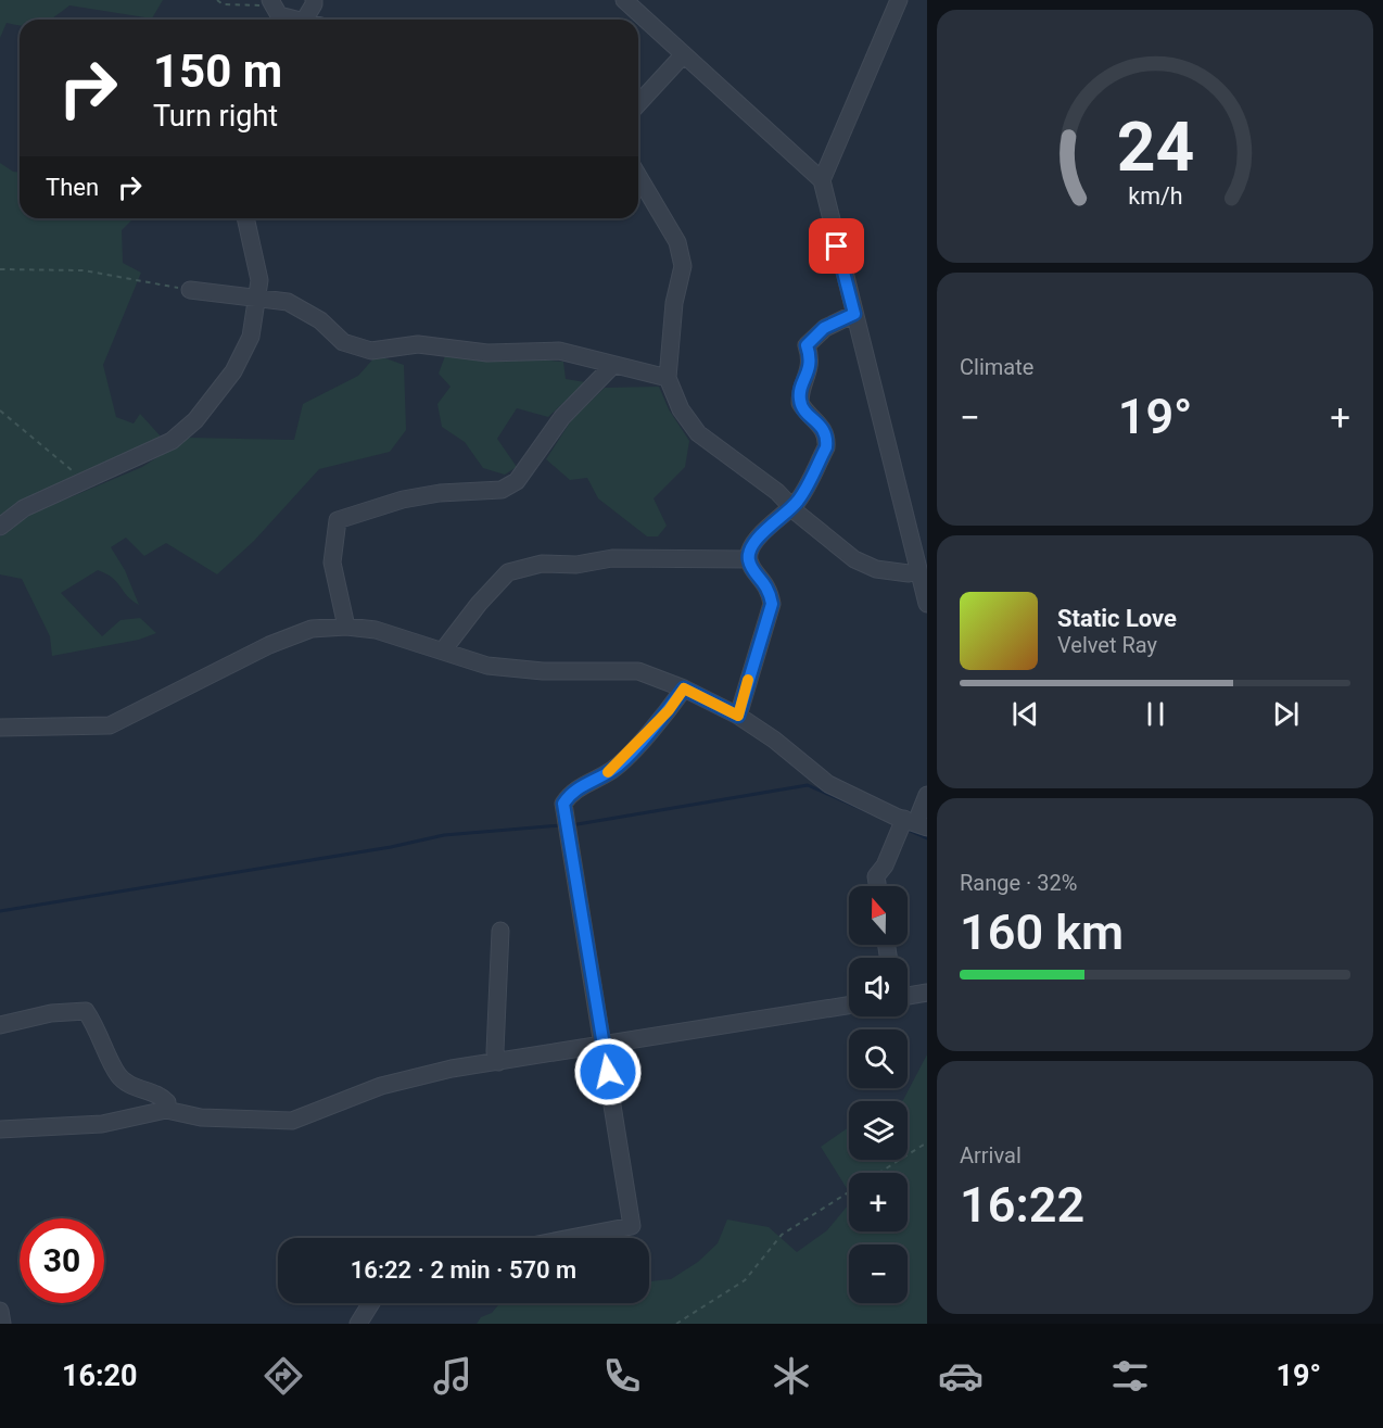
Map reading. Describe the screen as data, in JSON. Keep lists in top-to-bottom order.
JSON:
{
  "north": "top",
  "page": {
    "turn": ["150 m", "Turn right"],
    "then": "Then",
    "tile": [
      "Climate",
      ["Range · 32%", "160 km"],
      ["Arrival", "16:22"]
    ],
    "heat": ["−", "19°", "+"],
    "song": ["Static Love", "Velvet Ray"],
    "map_buttons": ["+", "−"],
    "limit": "30",
    "trip": "16:22 · 2 min · 570 m",
    "tabs": ["16:20", "19°"],
    "gauge": ["24", "km/h"]
  }
}
